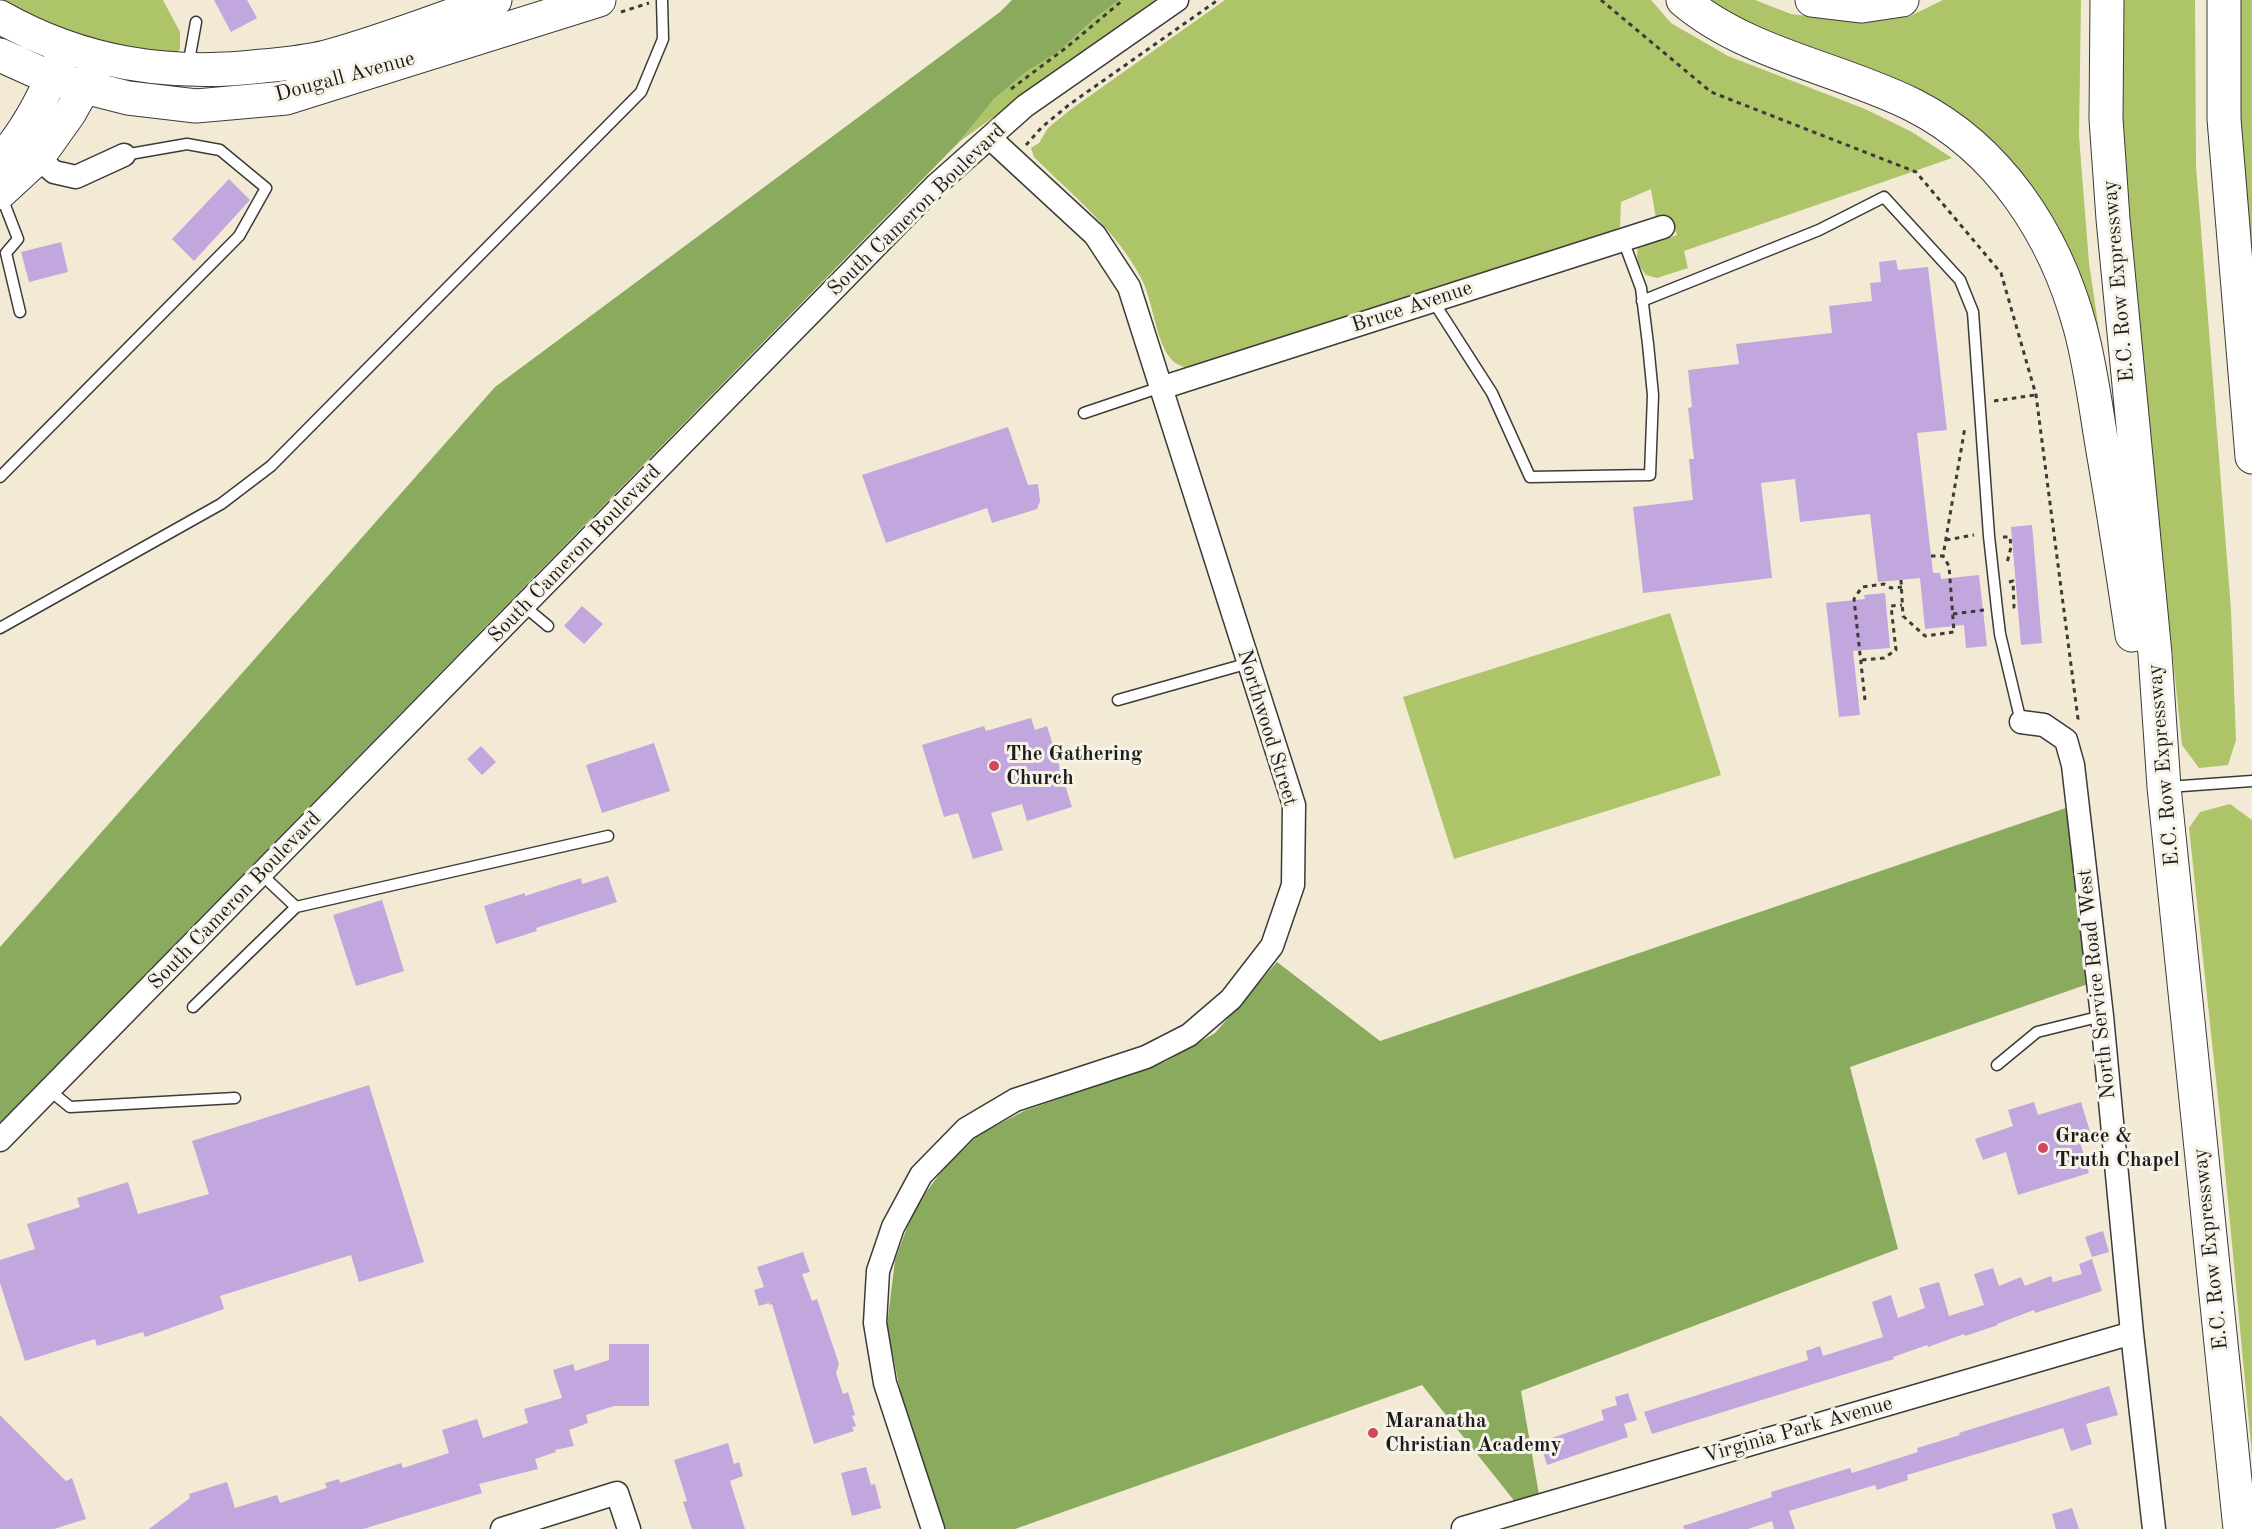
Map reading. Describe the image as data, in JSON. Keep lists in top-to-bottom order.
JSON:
{
  "streets": {
    "main road": ["Dougall Avenue", "E.C. Row Expressway"],
    "street": [
      "South Cameron Boulevard",
      "Bruce Avenue",
      "Northwood Street",
      "North Service Road West",
      "Virginia Park Avenue"
    ]
  },
  "crossings": [
    ["South Cameron Boulevard", "Northwood Street"],
    ["Bruce Avenue", "Northwood Street"],
    ["North Service Road West", "Virginia Park Avenue"]
  ],
  "places": ["The Gathering Church", "Grace & Truth Chapel", "Maranatha Christian Academy"]
}
